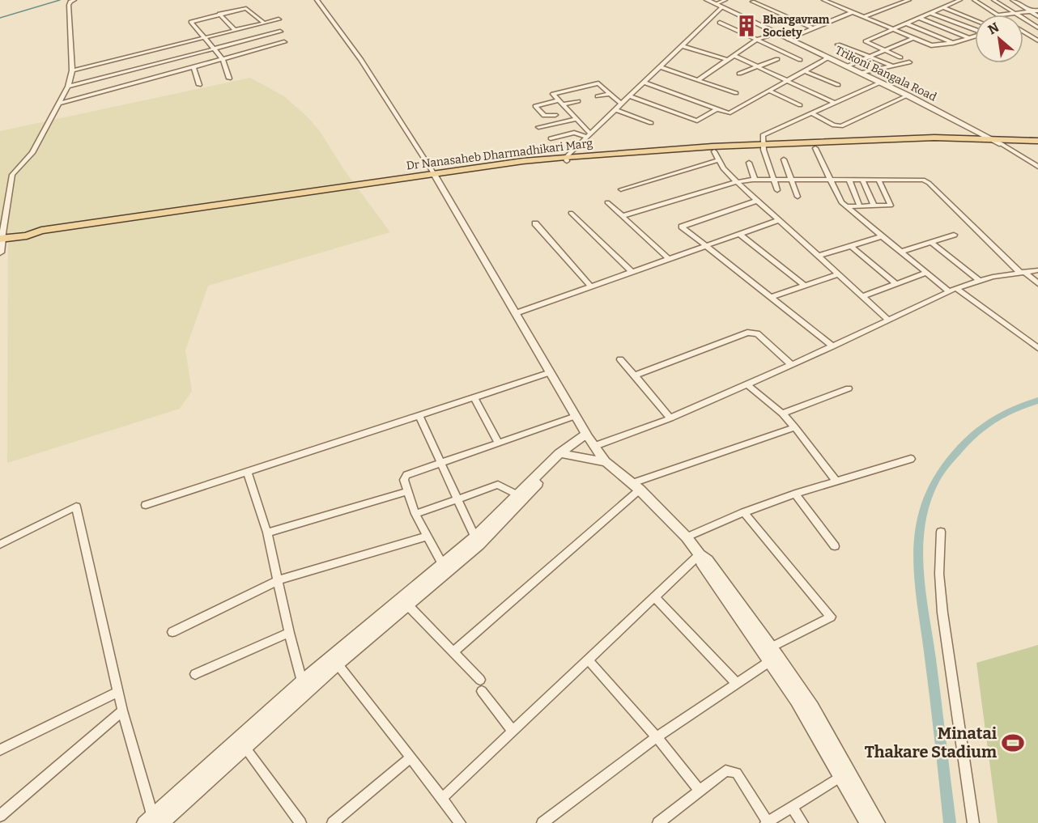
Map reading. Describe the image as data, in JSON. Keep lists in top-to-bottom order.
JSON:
{
  "streets": {
    "main road": ["Dr Nanasaheb Dharmadhikari Marg"],
    "street": ["Trikoni Bangala Road"]
  },
  "crossings": [
    ["Trikoni Bangala Road", "Dr Nanasaheb Dharmadhikari Marg"]
  ],
  "places": {
    "building": ["Bhargavram Society"],
    "sports": ["Minatai Thakare Stadium"]
  },
  "north": "top left"
}
